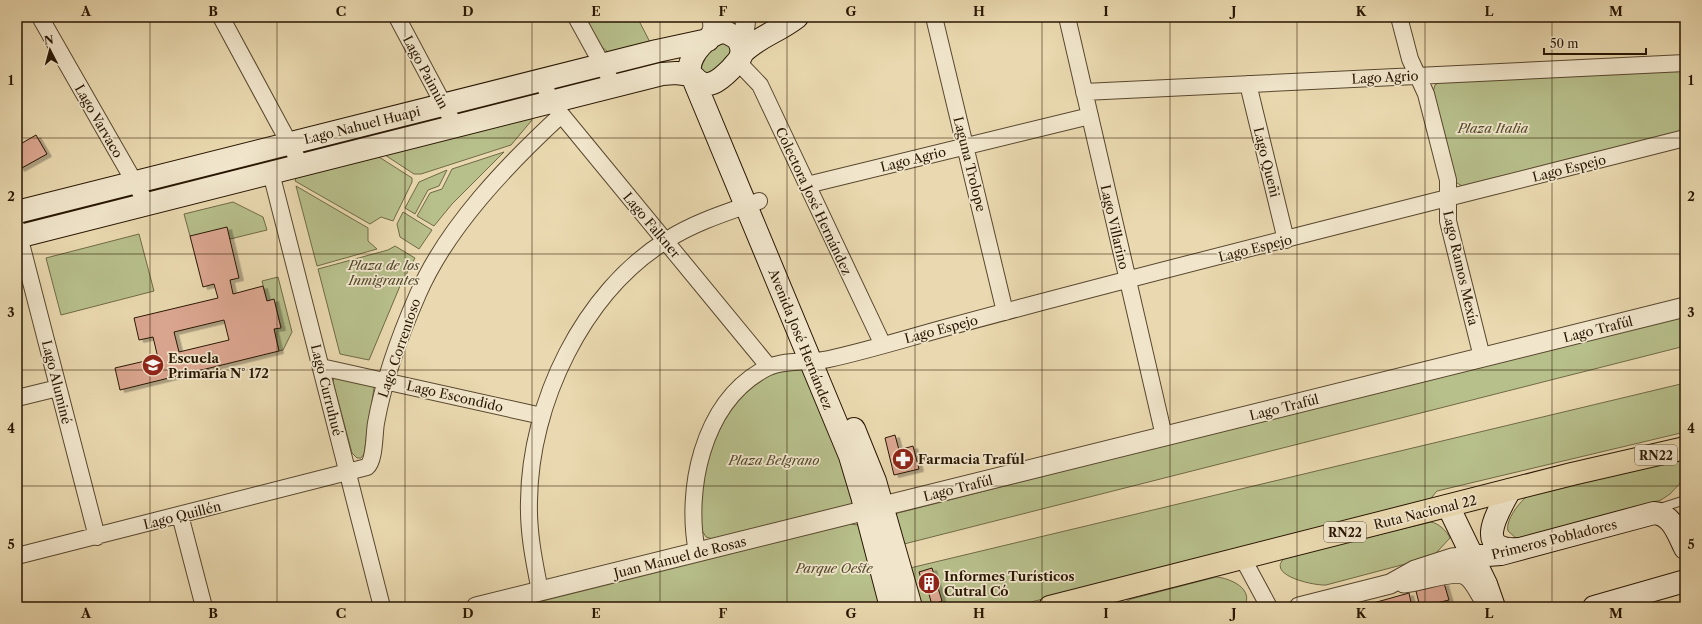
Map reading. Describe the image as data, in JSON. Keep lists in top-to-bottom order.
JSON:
{
  "streets": {
    "highway": ["RN22", "Ruta Nacional 22"],
    "main road": ["Lago Nahuel Huapi", "Avenida José Hernández", "Primeros Pobladores"],
    "street": [
      "Lago Paimún",
      "Lago Agrio",
      "Lago Varvaco",
      "Lago Queñi",
      "Laguna Trolope",
      "Lago Espejo",
      "Colectora José Hernández",
      "Lago Falkner",
      "Lago Villarino",
      "Lago Ramos Mexía",
      "Lago Trafúl",
      "Lago Correntoso",
      "Lago Aluminé",
      "Lago Curruhué",
      "Lago Escondido",
      "Lago Quillén",
      "Juan Manuel de Rosas"
    ]
  },
  "crossings": [
    ["Lago Paimún", "Lago Nahuel Huapi"],
    ["Lago Agrio", "Lago Queñi"],
    ["Lago Agrio", "Laguna Trolope"],
    ["Lago Agrio", "Colectora José Hernández"],
    ["Lago Agrio", "Lago Villarino"],
    ["Lago Agrio", "Lago Ramos Mexía"],
    ["Lago Varvaco", "Lago Nahuel Huapi"],
    ["Lago Nahuel Huapi", "Colectora José Hernández"],
    ["Lago Nahuel Huapi", "Lago Falkner"],
    ["Lago Nahuel Huapi", "Avenida José Hernández"],
    ["Lago Nahuel Huapi", "Lago Correntoso"],
    ["Lago Nahuel Huapi", "Lago Aluminé"],
    ["Lago Nahuel Huapi", "Lago Curruhué"],
    ["Lago Queñi", "Lago Espejo"],
    ["Laguna Trolope", "Lago Espejo"],
    ["Lago Espejo", "Colectora José Hernández"],
    ["Lago Espejo", "Lago Falkner"],
    ["Lago Espejo", "Lago Villarino"],
    ["Lago Espejo", "Lago Ramos Mexía"],
    ["Lago Espejo", "Avenida José Hernández"],
    ["Lago Espejo", "Juan Manuel de Rosas"],
    ["Colectora José Hernández", "Avenida José Hernández"],
    ["Lago Falkner", "Lago Correntoso"],
    ["Lago Villarino", "Lago Trafúl"],
    ["Lago Ramos Mexía", "Lago Trafúl"],
    ["Lago Trafúl", "Avenida José Hernández"],
    ["Lago Trafúl", "Juan Manuel de Rosas"],
    ["Avenida José Hernández", "Juan Manuel de Rosas"],
    ["Lago Correntoso", "Lago Curruhué"],
    ["Lago Correntoso", "Lago Escondido"],
    ["Lago Correntoso", "Lago Quillén"],
    ["Lago Aluminé", "Lago Quillén"],
    ["Lago Curruhué", "Lago Escondido"],
    ["Lago Curruhué", "Lago Quillén"]
  ],
  "parks": [
    "Plaza Italia",
    "Plaza de los Inmigrantes",
    "Plaza Belgrano",
    "Parque Oeste"
  ],
  "places": {
    "school or university": ["Escuela Primaria N° 172"],
    "pharmacy": ["Farmacia Trafúl"],
    "building": ["Informes Turísticos Cutral Có"]
  },
  "scale_bar": "50 m",
  "north": "top",
  "grid": {
    "columns": [
      "A",
      "B",
      "C",
      "D",
      "E",
      "F",
      "G",
      "H",
      "I",
      "J",
      "K",
      "L",
      "M"
    ],
    "rows": [
      "1",
      "2",
      "3",
      "4",
      "5"
    ]
  }
}
